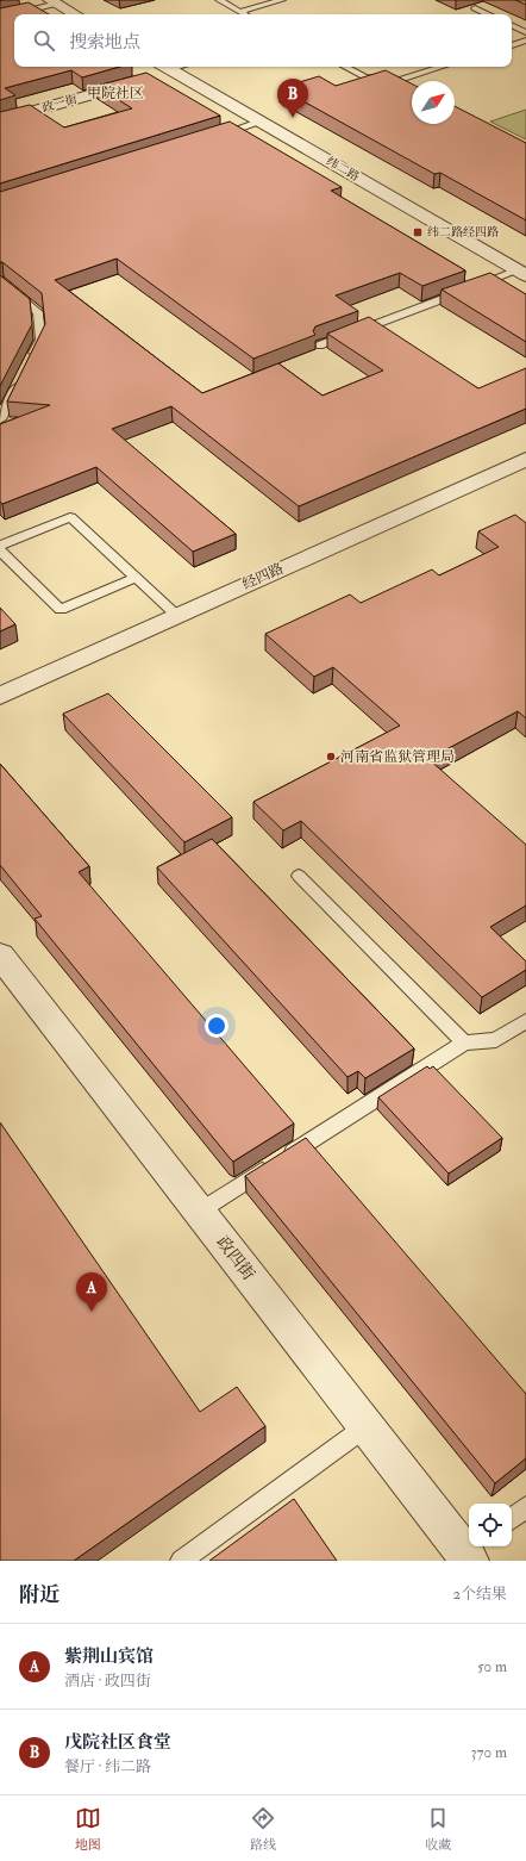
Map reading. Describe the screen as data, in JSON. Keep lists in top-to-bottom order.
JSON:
{
  "streets": {
    "street": [
      "政一街",
      "纬二路",
      "经四路",
      "政四街"
    ]
  },
  "crossings": [
    ["政一街", "纬二路"]
  ],
  "districts": ["甲院社区"],
  "places": {
    "transit": ["纬二路经四路"],
    "other": ["河南省监狱管理局"]
  },
  "north": "top right",
  "page": {
    "search": "搜索地点",
    "pins": ["B", "A"],
    "heading": ["附近", "2个结果"],
    "list": [
      {
        "mark": "A",
        "name": "紫荆山宾馆",
        "note": "酒店 · 政四街",
        "value": "50 m"
      },
      {
        "mark": "B",
        "name": "戊院社区食堂",
        "note": "餐厅 · 纬二路",
        "value": "370 m"
      }
    ],
    "nav": ["地图", "路线", "收藏"]
  }
}
